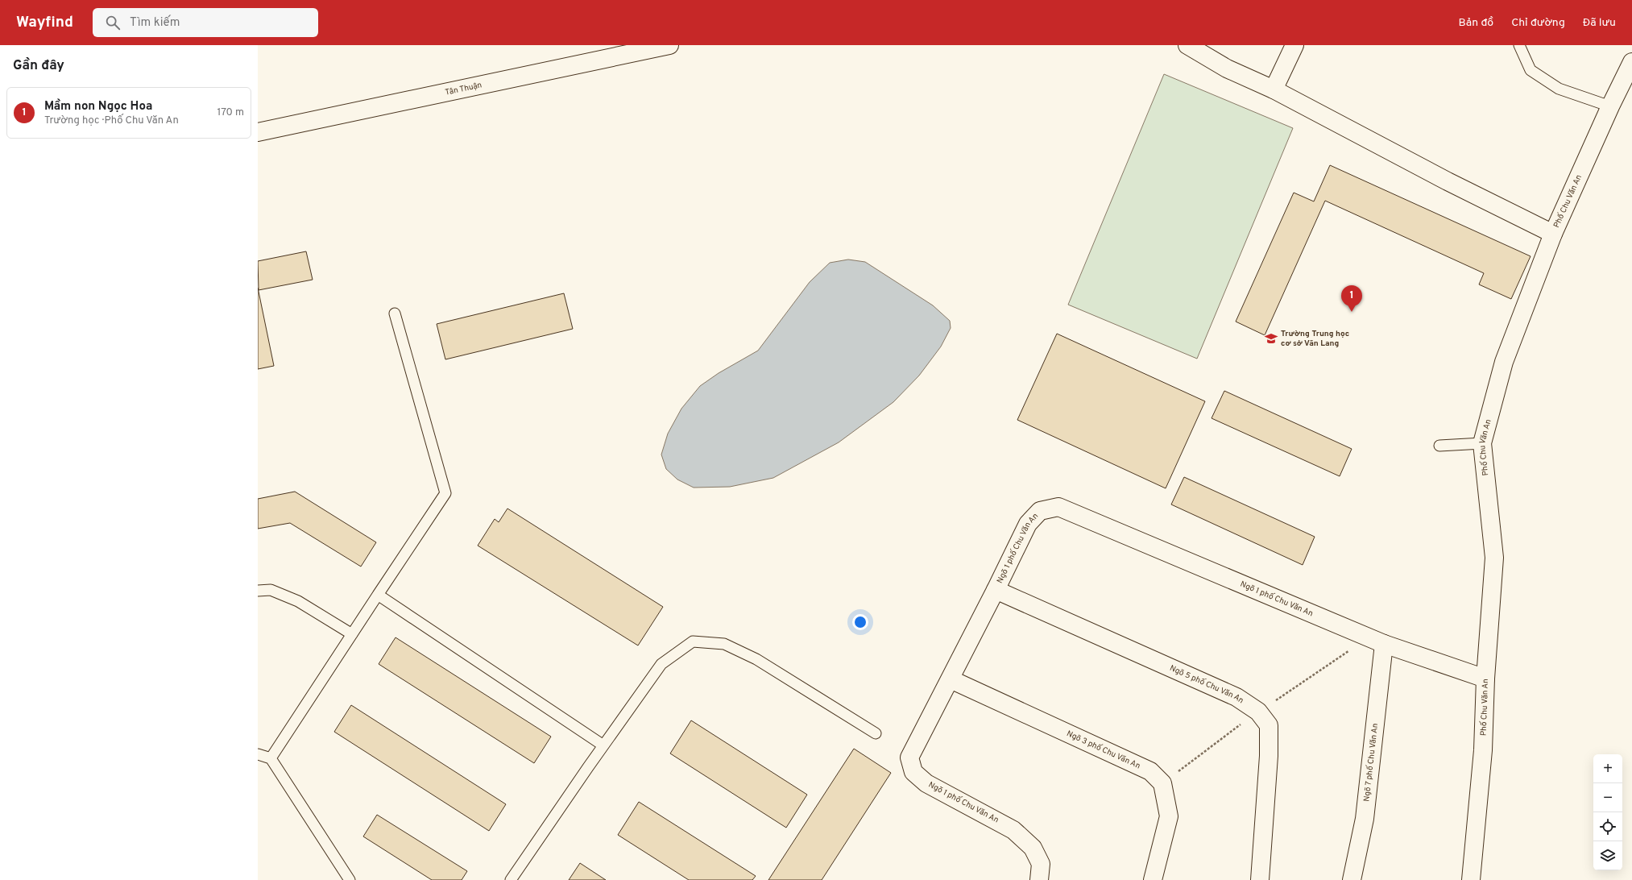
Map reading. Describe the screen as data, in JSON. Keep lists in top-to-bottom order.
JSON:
{
  "streets": {
    "street": [
      "Tân Thuận",
      "Phố Chu Văn An",
      "Ngõ 1 phố Chu Văn An",
      "Ngõ 5 phố Chu Văn An",
      "Ngõ 3 phố Chu Văn An",
      "Ngõ 7 phố Chu Văn An"
    ]
  },
  "crossings": [
    ["Phố Chu Văn An", "Ngõ 1 phố Chu Văn An"],
    ["Ngõ 1 phố Chu Văn An", "Ngõ 5 phố Chu Văn An"],
    ["Ngõ 1 phố Chu Văn An", "Ngõ 3 phố Chu Văn An"],
    ["Ngõ 1 phố Chu Văn An", "Ngõ 7 phố Chu Văn An"]
  ],
  "places": {
    "school or university": ["Trường Trung học cơ sở Văn Lang"]
  },
  "page": {
    "header": "Wayfind",
    "search": "Tìm kiếm",
    "nav": ["Bản đồ", "Chỉ đường", "Đã lưu"],
    "heading": "Gần đây",
    "list": [
      {
        "mark": "1",
        "name": "Mầm non Ngọc Hoa",
        "note": "Trường học · Phố Chu Văn An",
        "value": "170 m"
      }
    ],
    "pins": "1",
    "map_buttons": ["+", "−"]
  }
}
